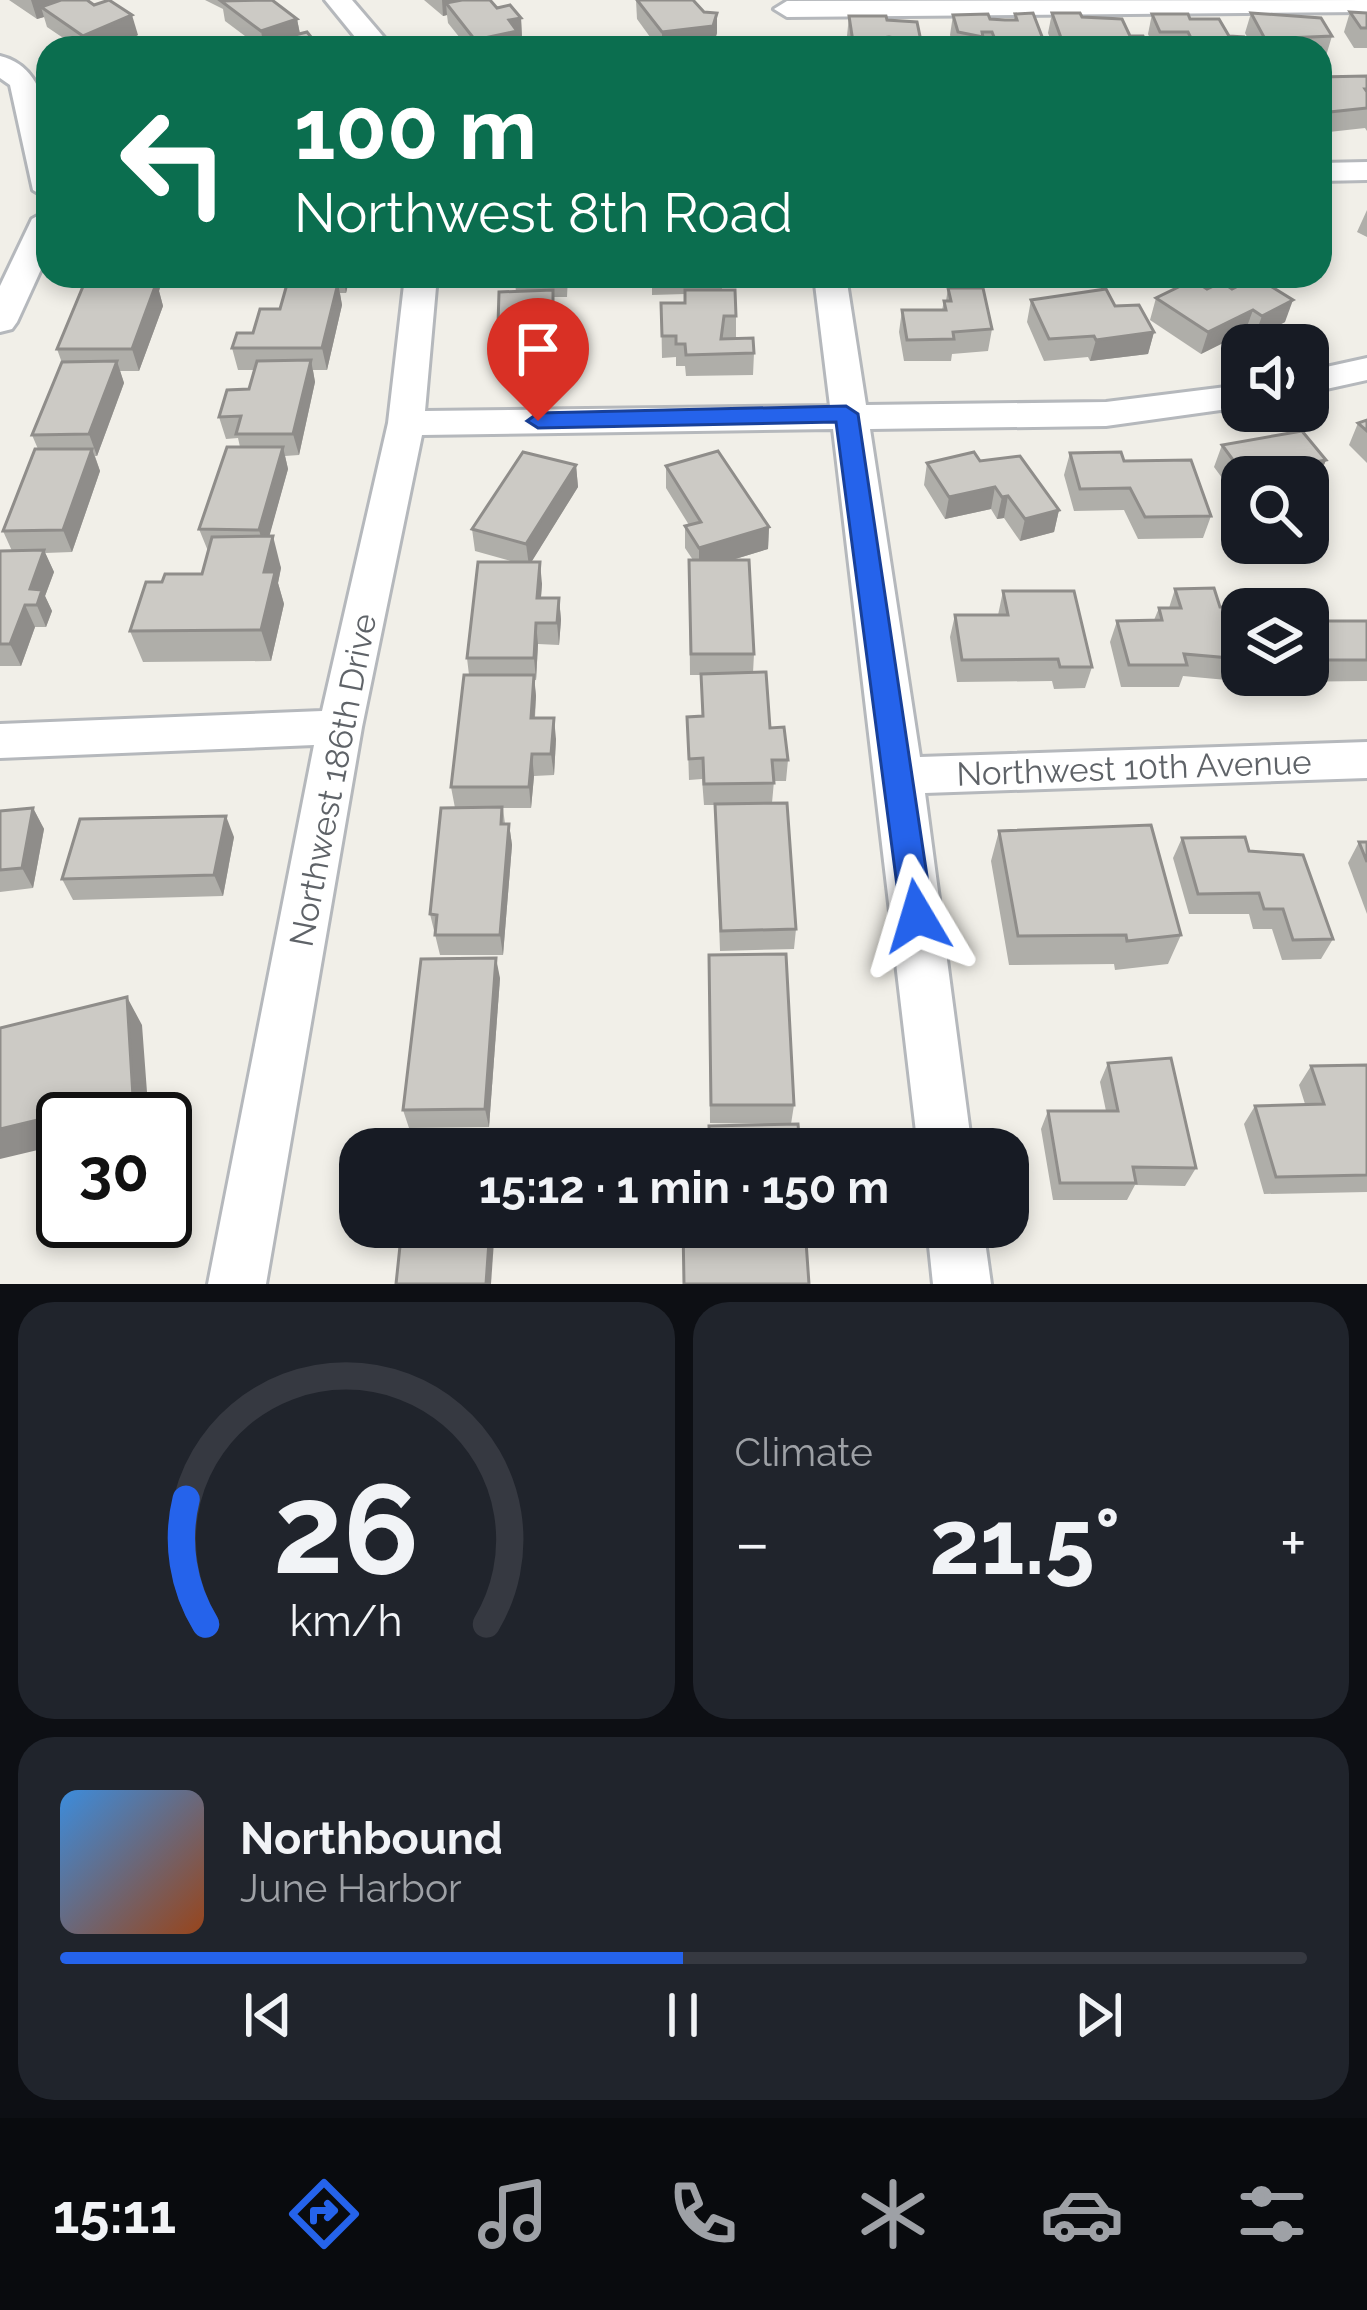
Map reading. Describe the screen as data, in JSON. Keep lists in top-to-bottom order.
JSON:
{
  "streets": {
    "street": ["Northwest 10th Avenue", "Northwest 186th Drive"]
  },
  "page": {
    "turn": ["100 m", "Northwest 8th Road"],
    "limit": "30",
    "trip": "15:12 · 1 min · 150 m",
    "tile": "Climate",
    "heat": ["−", "21.5°", "+"],
    "song": ["Northbound", "June Harbor"],
    "tabs": "15:11",
    "gauge": ["26", "km/h"]
  }
}
